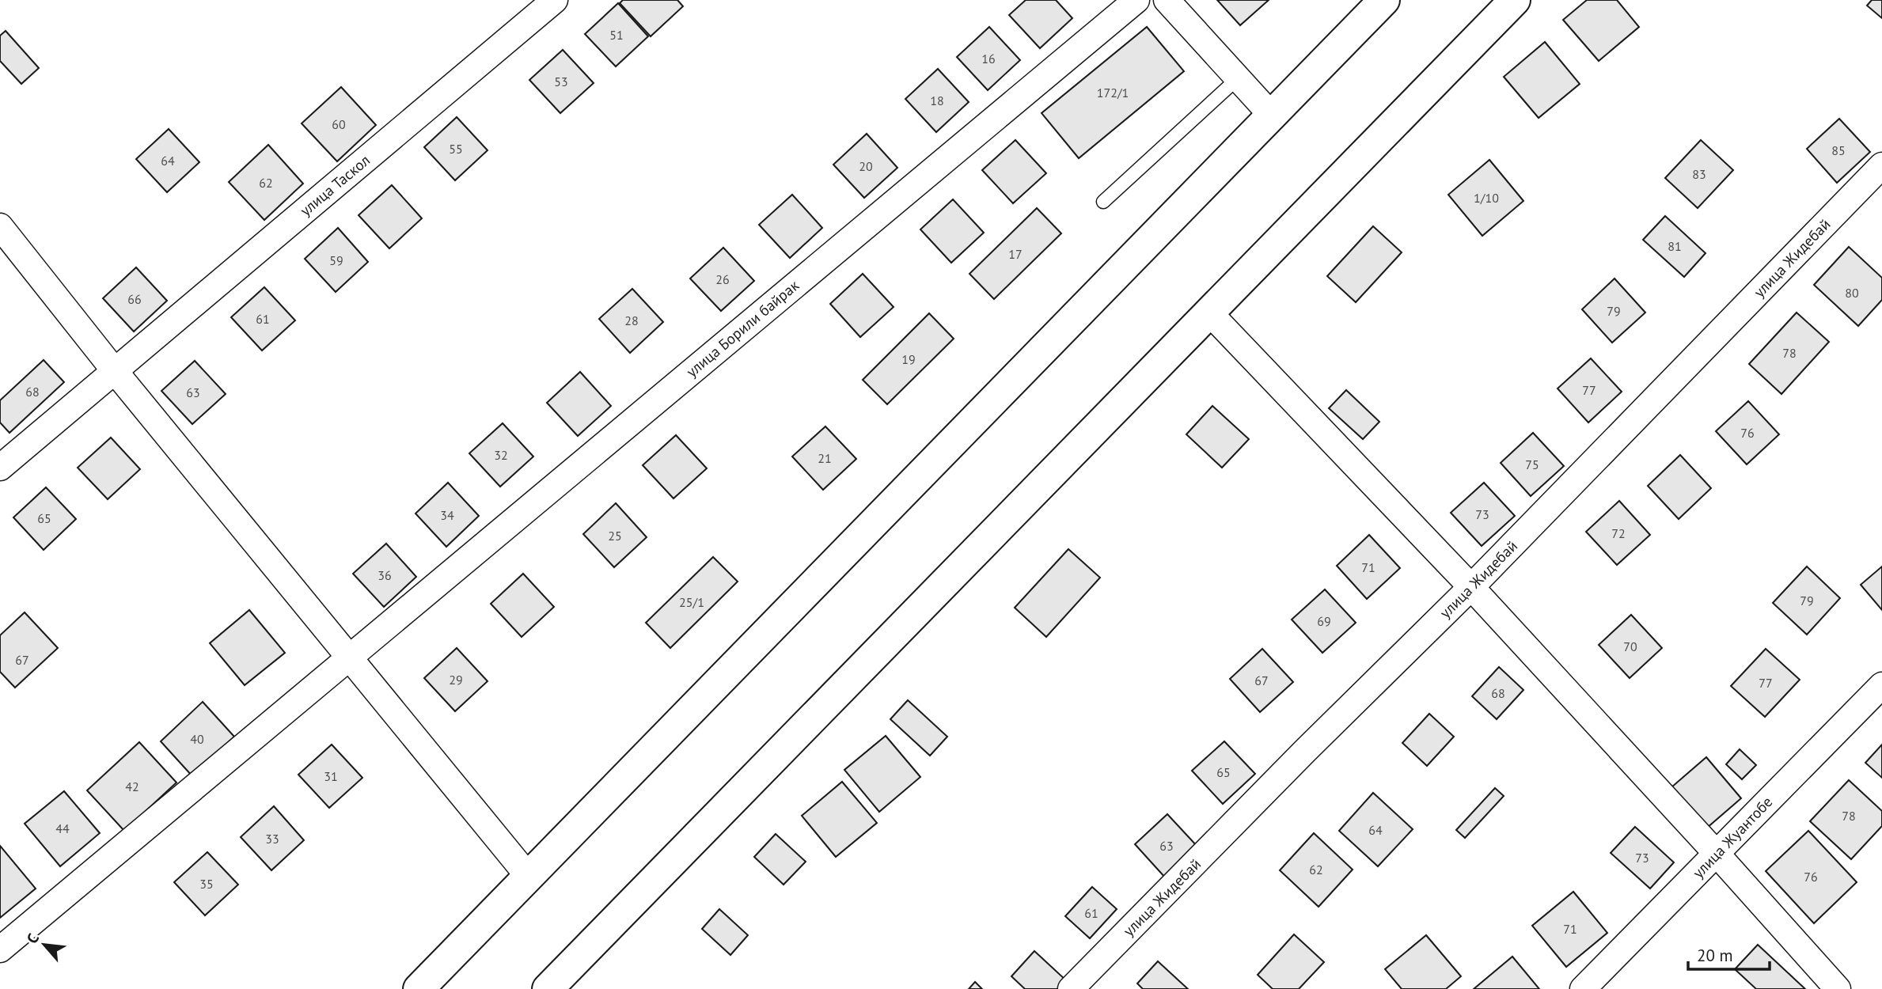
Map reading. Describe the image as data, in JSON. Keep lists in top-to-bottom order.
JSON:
{
  "streets": {
    "street": [
      "улица Таскол",
      "улица Жидебай",
      "улица Борили байрак",
      "улица Жуантобе"
    ]
  },
  "house_numbers": [
    "51",
    "16",
    "53",
    "172/1",
    "18",
    "60",
    "55",
    "85",
    "64",
    "20",
    "83",
    "62",
    "1/10",
    "81",
    "17",
    "59",
    "26",
    "80",
    "66",
    "79",
    "61",
    "28",
    "78",
    "19",
    "77",
    "68",
    "63",
    "76",
    "32",
    "21",
    "75",
    "73",
    "34",
    "65",
    "72",
    "25",
    "71",
    "36",
    "79",
    "25/1",
    "69",
    "70",
    "67",
    "29",
    "67",
    "77",
    "68",
    "40",
    "65",
    "31",
    "42",
    "78",
    "44",
    "64",
    "33",
    "63",
    "73",
    "62",
    "76",
    "35",
    "61",
    "71"
  ],
  "scale_bar": "20 m",
  "north": "top left"
}
